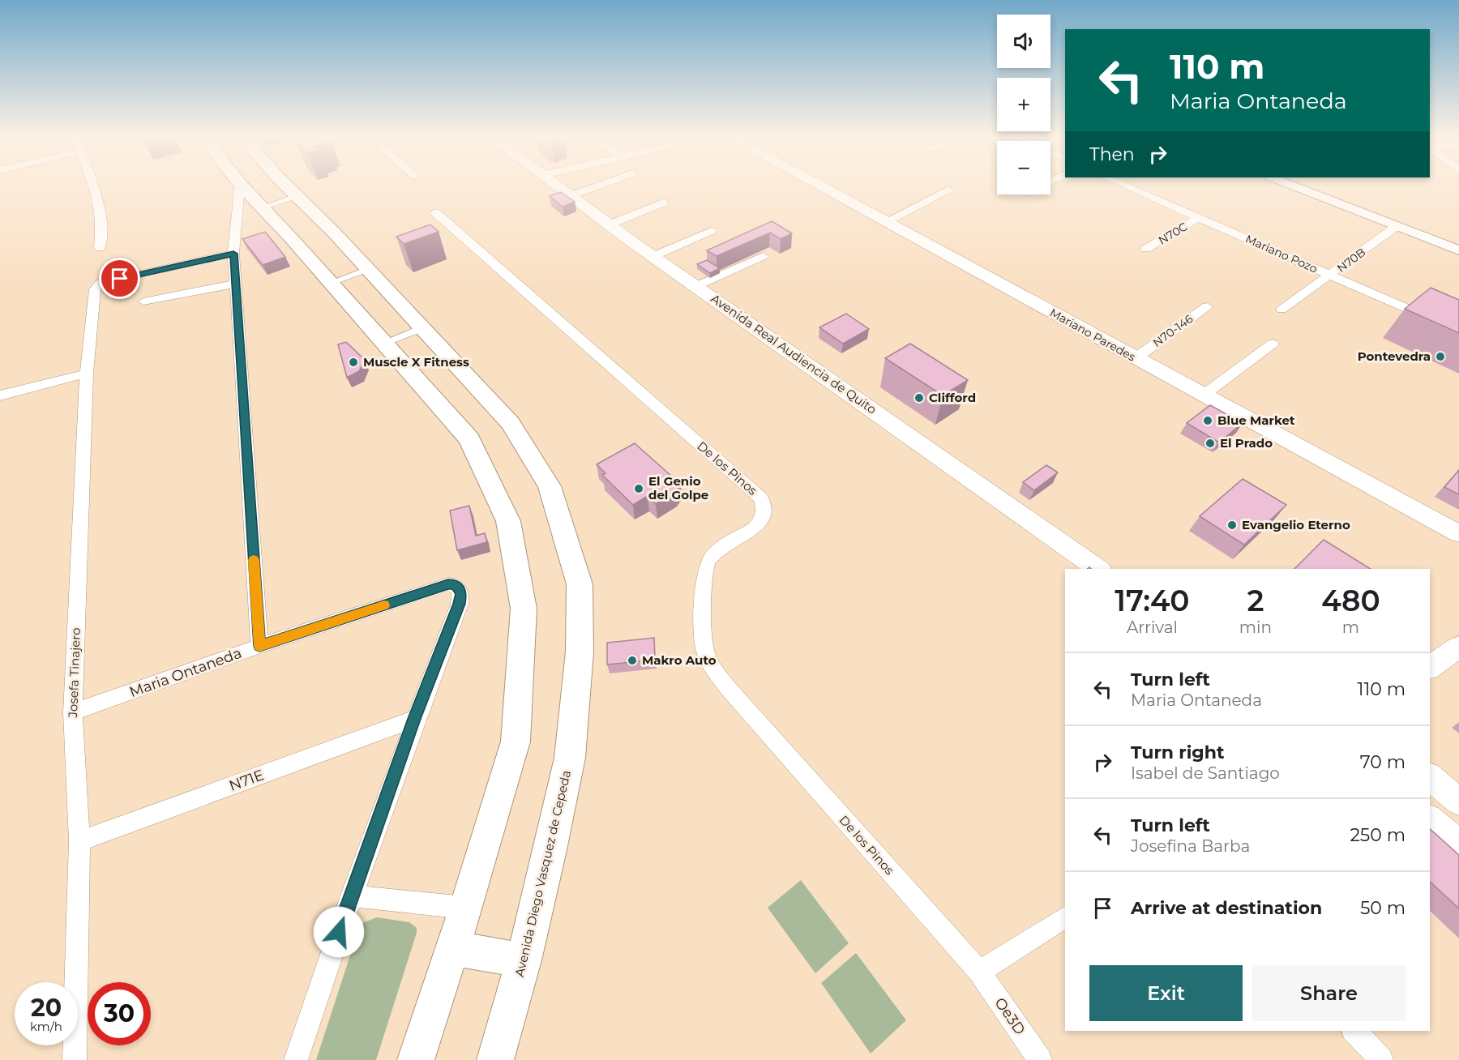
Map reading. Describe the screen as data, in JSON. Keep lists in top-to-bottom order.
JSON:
{
  "streets": {
    "main road": ["Mariano Paredes", "Avenida Real Audiencia de Quito", "Avenida Diego Vasquez de Cepeda"],
    "street": [
      "N70C",
      "Mariano Pozo",
      "N70B",
      "N70-146",
      "De los Pinos",
      "Josefa Tinajero",
      "Maria Ontaneda",
      "N71E",
      "Oe3D"
    ]
  },
  "crossings": [
    ["N70C", "Mariano Pozo"],
    ["Mariano Pozo", "N70B"],
    ["N70-146", "Mariano Paredes"],
    ["De los Pinos", "Oe3D"],
    ["Josefa Tinajero", "Maria Ontaneda"],
    ["Josefa Tinajero", "N71E"],
    ["Maria Ontaneda", "N71E"]
  ],
  "places": [
    "Pontevedra",
    "Muscle X Fitness",
    "Clifford",
    "Blue Market",
    "El Prado",
    "El Genio del Golpe",
    "Evangelio Eterno",
    "Makro Auto"
  ],
  "page": {
    "map_buttons": ["+", "−"],
    "turn": ["110 m", "Maria Ontaneda"],
    "then": "Then",
    "eta": [
      "17:40",
      "Arrival",
      "2",
      "min",
      "480",
      "m"
    ],
    "list": [
      {
        "name": "Turn left",
        "note": "Maria Ontaneda",
        "value": "110 m"
      },
      {
        "name": "Turn right",
        "note": "Isabel de Santiago",
        "value": "70 m"
      },
      {
        "name": "Turn left",
        "note": "Josefina Barba",
        "value": "250 m"
      },
      {
        "name": "Arrive at destination",
        "value": "50 m"
      }
    ],
    "buttons": ["Exit", "Share"],
    "speed": "20 km/h",
    "limit": "30"
  }
}
